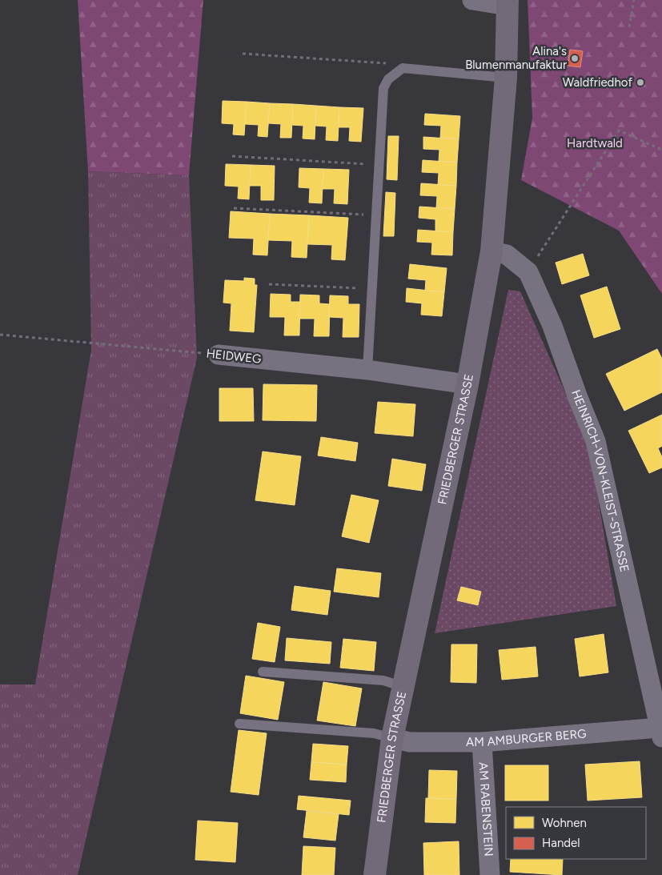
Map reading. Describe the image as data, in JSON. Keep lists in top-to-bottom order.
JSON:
{
  "streets": {
    "street": [
      "HEIDWEG",
      "FRIEDBERGER STRASSE",
      "HEINRICH-VON-KLEIST-STRASSE",
      "AM AMBURGER BERG",
      "AM RABENSTEIN"
    ]
  },
  "crossings": [
    ["HEIDWEG", "FRIEDBERGER STRASSE"],
    ["FRIEDBERGER STRASSE", "HEINRICH-VON-KLEIST-STRASSE"],
    ["FRIEDBERGER STRASSE", "AM AMBURGER BERG"],
    ["HEINRICH-VON-KLEIST-STRASSE", "AM AMBURGER BERG"],
    ["AM AMBURGER BERG", "AM RABENSTEIN"]
  ],
  "parks": ["Hardtwald"],
  "places": ["Alina's Blumenmanufaktur", "Waldfriedhof"],
  "legend": ["Wohnen", "Handel"]
}
